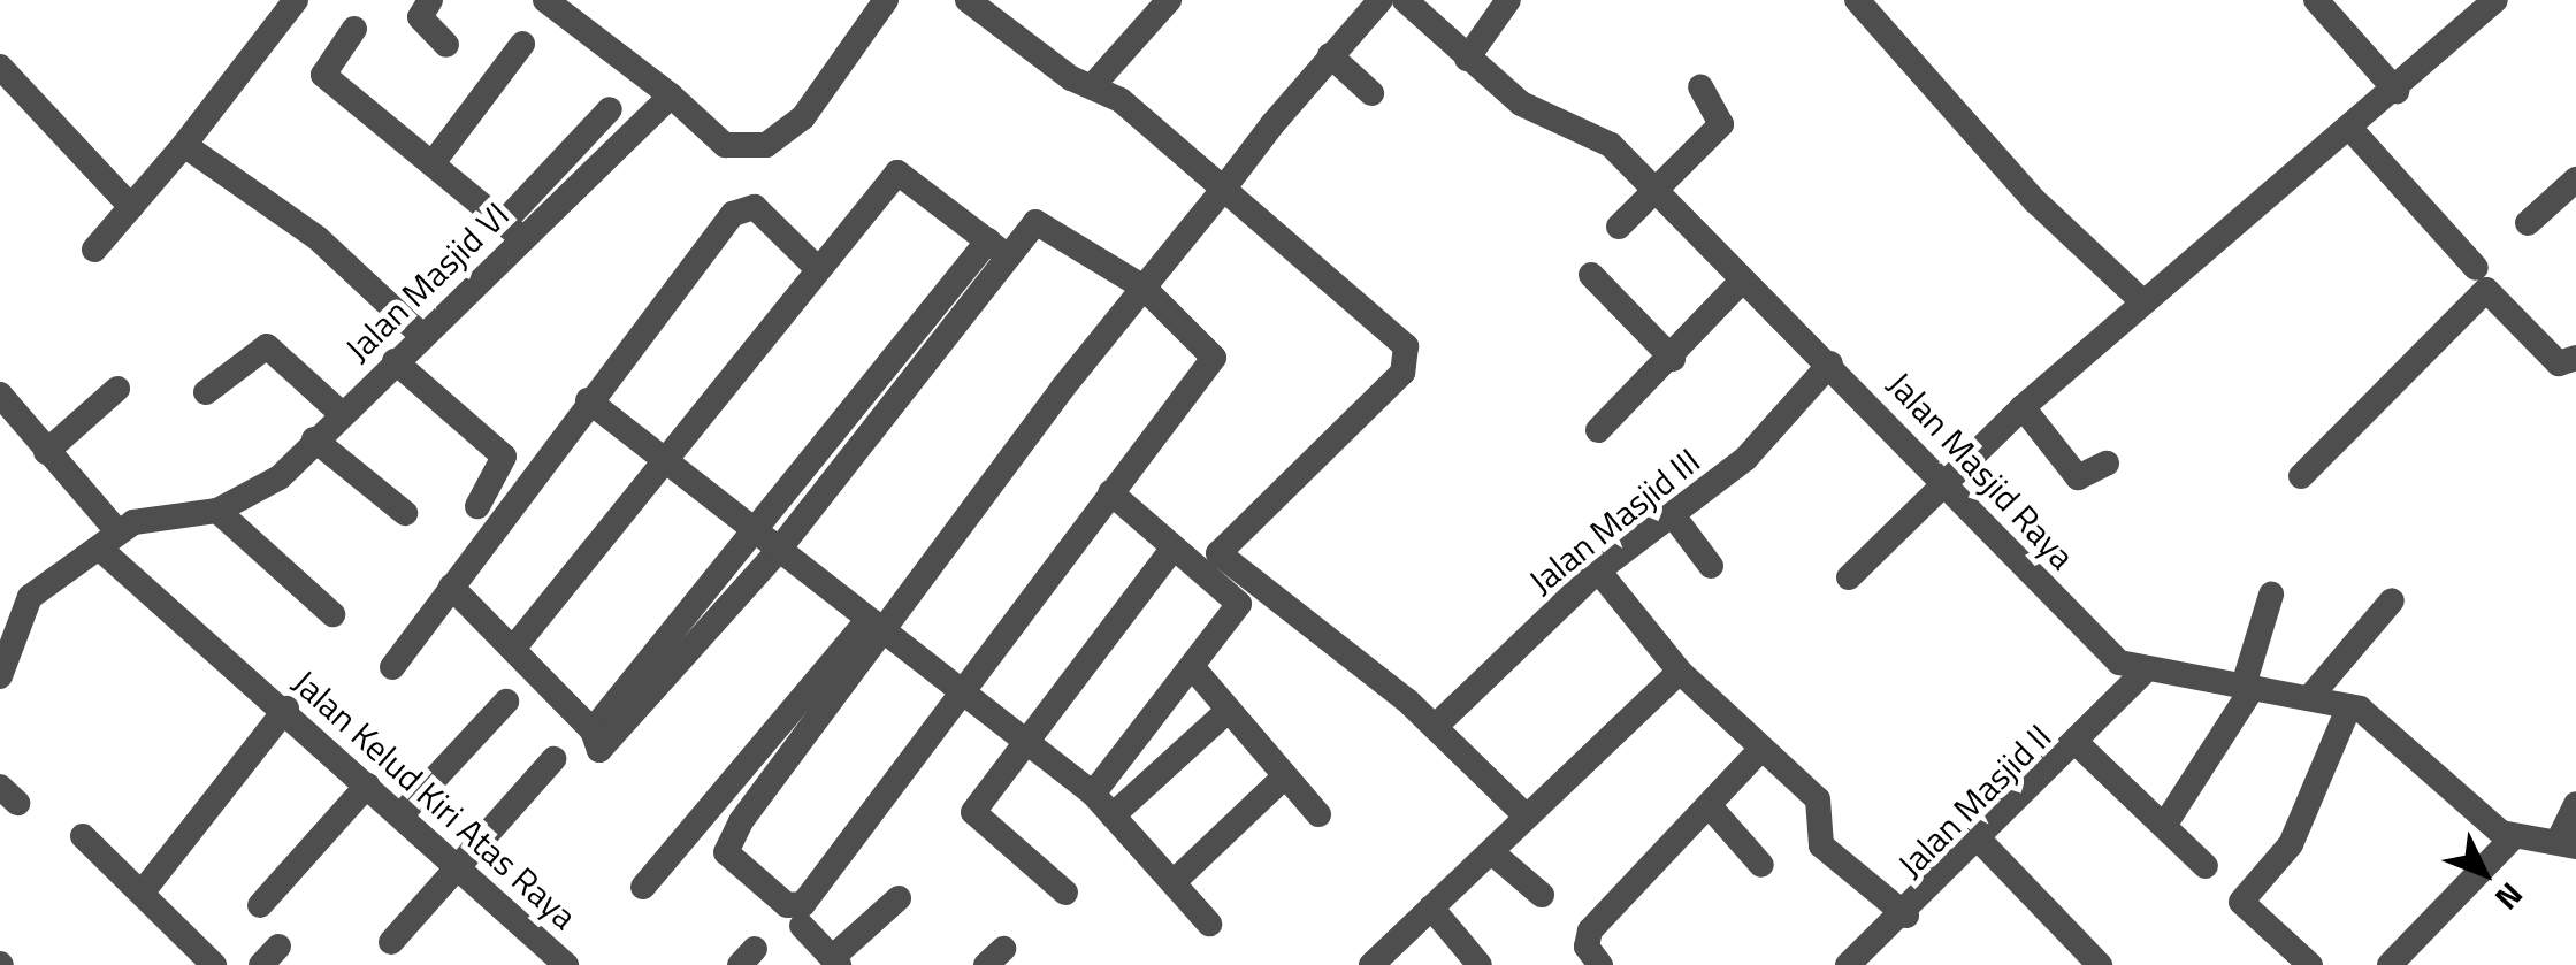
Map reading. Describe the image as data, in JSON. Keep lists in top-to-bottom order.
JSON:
{
  "streets": {
    "street": [
      "Jalan Masjid VI",
      "Jalan Masjid Raya",
      "Jalan Masjid III",
      "Jalan Kelud Kiri Atas Raya",
      "Jalan Masjid II"
    ]
  },
  "crossings": [
    ["Jalan Masjid VI", "Jalan Kelud Kiri Atas Raya"],
    ["Jalan Masjid Raya", "Jalan Masjid III"],
    ["Jalan Masjid Raya", "Jalan Masjid II"]
  ],
  "north": "bottom right"
}
